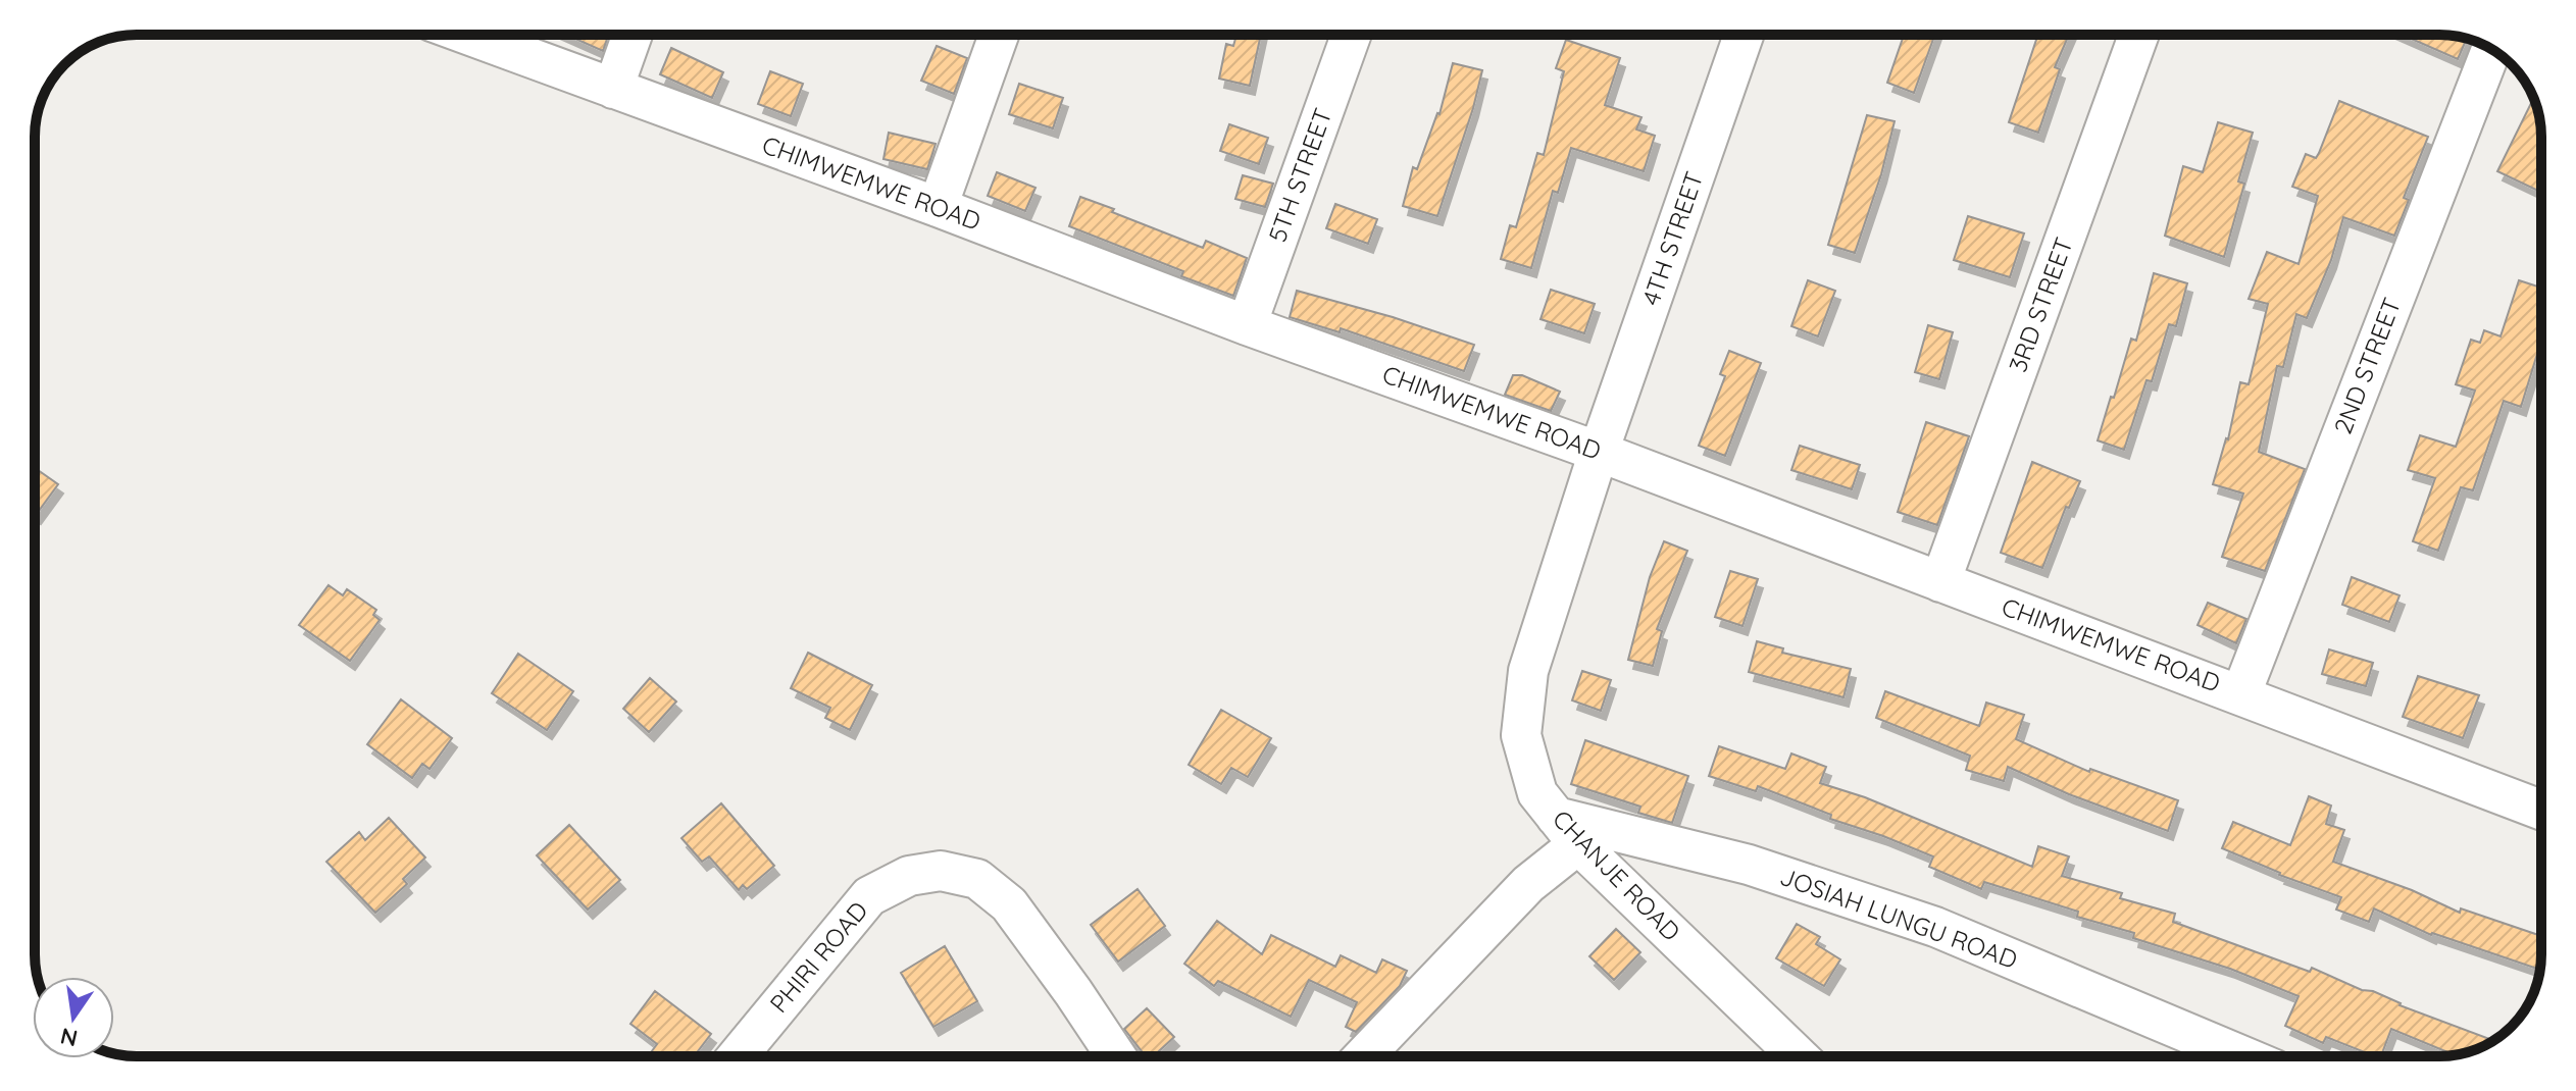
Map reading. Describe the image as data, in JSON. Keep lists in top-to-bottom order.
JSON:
{
  "streets": {
    "street": [
      "5TH STREET",
      "CHIMWEMWE ROAD",
      "4TH STREET",
      "3RD STREET",
      "2ND STREET",
      "CHANJE ROAD",
      "JOSIAH LUNGU ROAD",
      "PHIRI ROAD"
    ]
  },
  "crossings": [
    ["5TH STREET", "CHIMWEMWE ROAD"],
    ["CHIMWEMWE ROAD", "4TH STREET"],
    ["CHIMWEMWE ROAD", "3RD STREET"],
    ["CHIMWEMWE ROAD", "2ND STREET"],
    ["CHIMWEMWE ROAD", "CHANJE ROAD"],
    ["4TH STREET", "CHANJE ROAD"],
    ["CHANJE ROAD", "JOSIAH LUNGU ROAD"]
  ],
  "north": "bottom"
}
